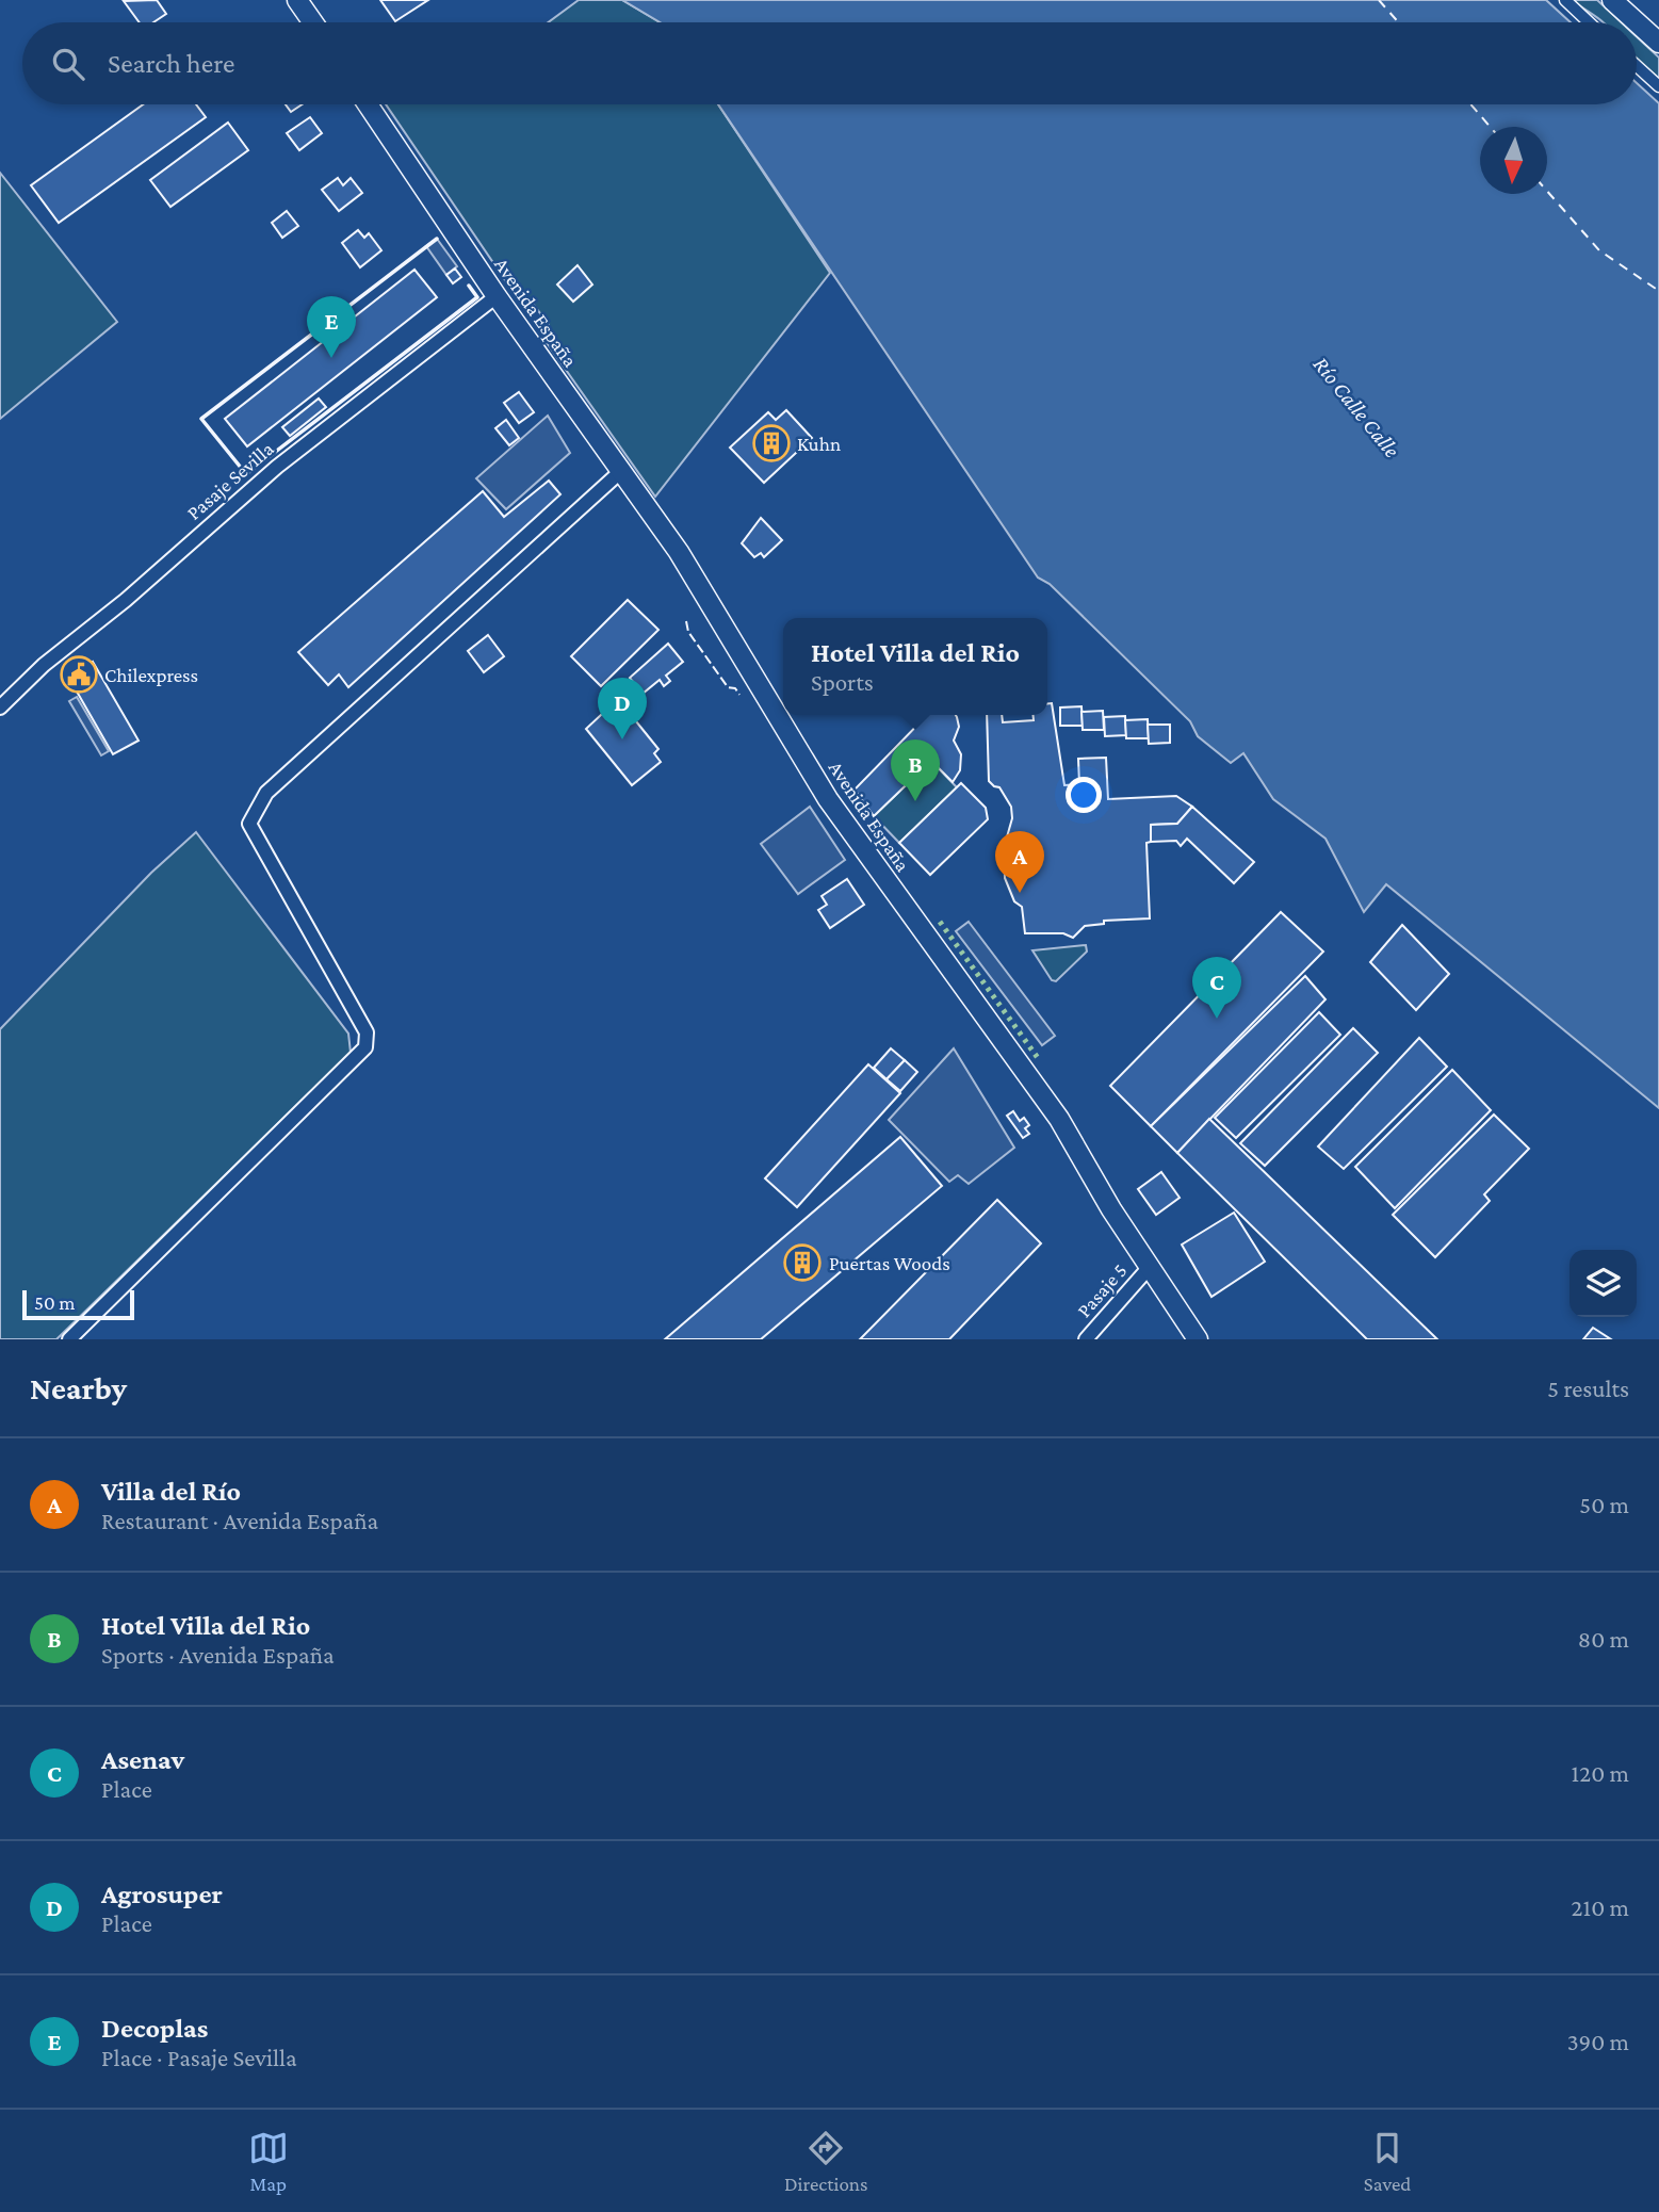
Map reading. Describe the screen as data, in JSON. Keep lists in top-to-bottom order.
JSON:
{
  "streets": {
    "main road": ["Avenida España"],
    "street": ["Pasaje Sevilla", "Pasaje 5"]
  },
  "crossings": [
    ["Avenida España", "Pasaje Sevilla"],
    ["Avenida España", "Pasaje 5"]
  ],
  "water": ["Río Calle Calle"],
  "places": {
    "building": ["Kuhn", "Puertas Woods"],
    "public building": ["Chilexpress"]
  },
  "scale_bar": "50 m",
  "north": "bottom",
  "page": {
    "search": "Search here",
    "pins": [
      "E",
      "D",
      "B",
      "A",
      "C"
    ],
    "popup": ["Hotel Villa del Rio", "Sports"],
    "scale": "50 m",
    "heading": ["Nearby", "5 results"],
    "list": [
      {
        "mark": "A",
        "name": "Villa del Río",
        "note": "Restaurant · Avenida España",
        "value": "50 m"
      },
      {
        "mark": "B",
        "name": "Hotel Villa del Rio",
        "note": "Sports · Avenida España",
        "value": "80 m"
      },
      {
        "mark": "C",
        "name": "Asenav",
        "note": "Place",
        "value": "120 m"
      },
      {
        "mark": "D",
        "name": "Agrosuper",
        "note": "Place",
        "value": "210 m"
      },
      {
        "mark": "E",
        "name": "Decoplas",
        "note": "Place · Pasaje Sevilla",
        "value": "390 m"
      }
    ],
    "nav": ["Map", "Directions", "Saved"]
  }
}
